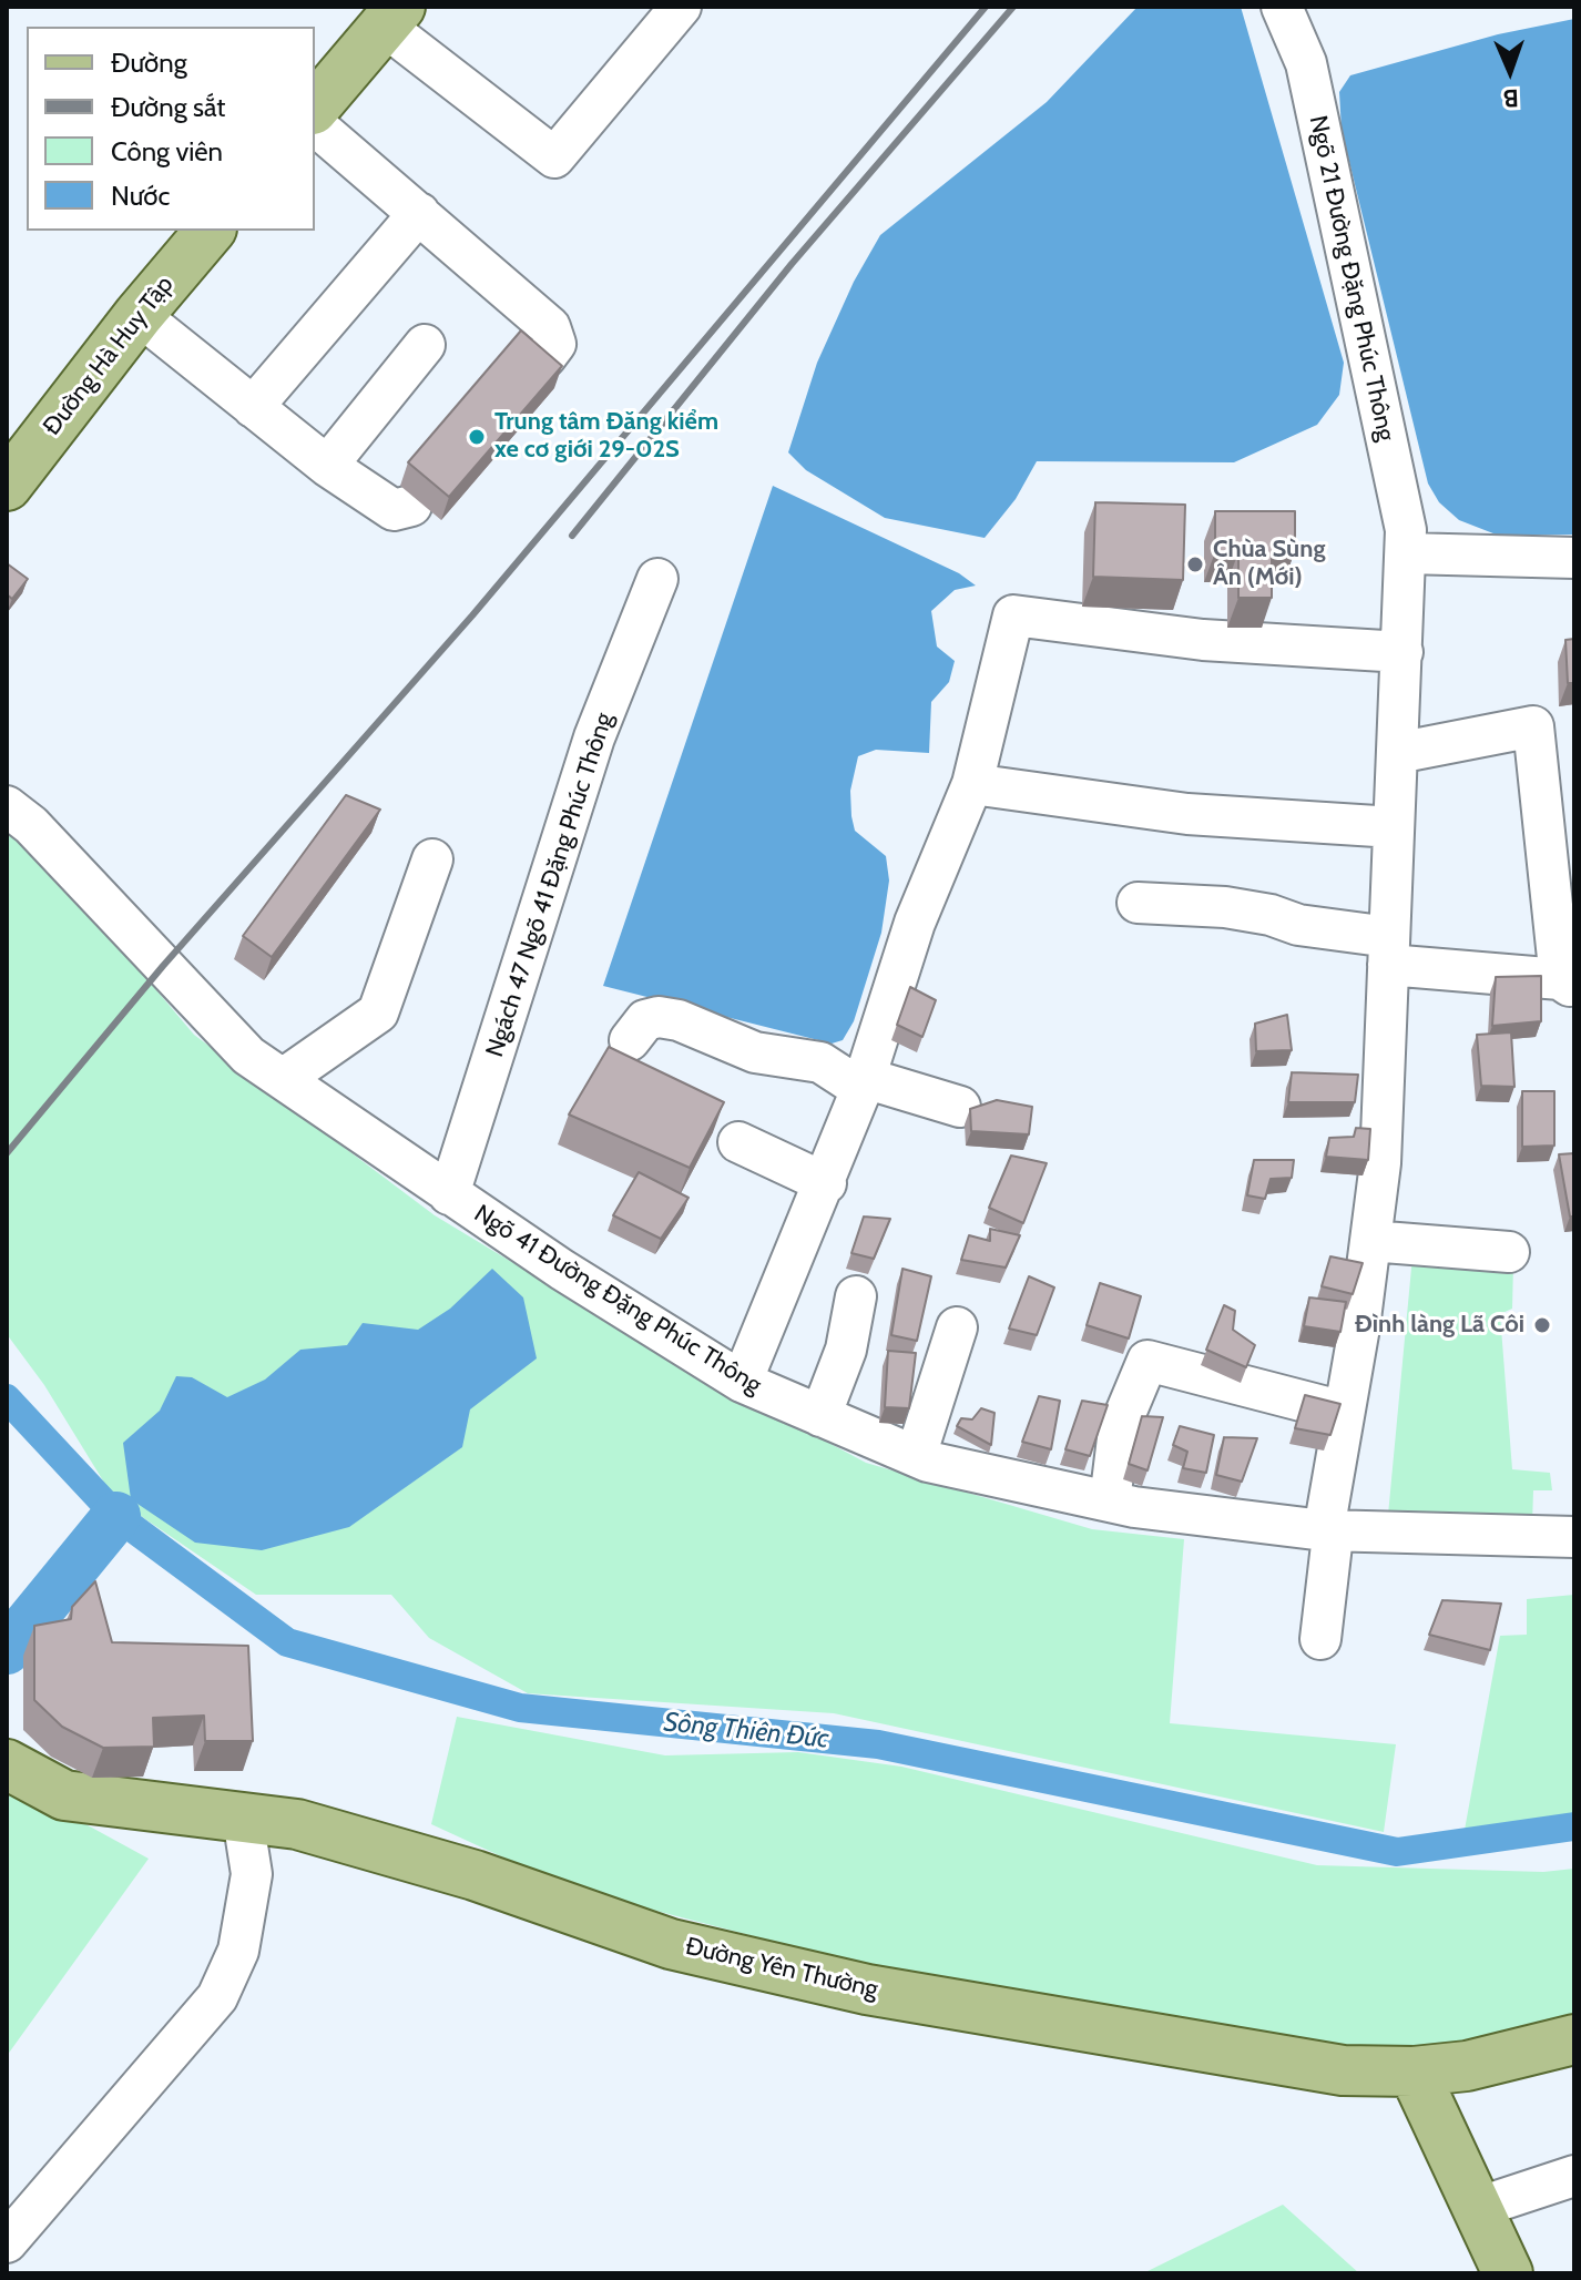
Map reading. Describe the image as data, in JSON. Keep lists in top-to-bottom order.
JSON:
{
  "streets": {
    "main road": ["Đường Hà Huy Tập", "Đường Yên Thường"],
    "street": ["Ngõ 21 Đường Đặng Phúc Thông", "Ngách 47 Ngõ 41 Đặng Phúc Thông", "Ngõ 41 Đường Đặng Phúc Thông"]
  },
  "crossings": [
    ["Ngõ 21 Đường Đặng Phúc Thông", "Ngõ 41 Đường Đặng Phúc Thông"],
    ["Ngách 47 Ngõ 41 Đặng Phúc Thông", "Ngõ 41 Đường Đặng Phúc Thông"]
  ],
  "water": ["Sông Thiên Đức"],
  "places": ["Trung tâm Đăng kiểm xe cơ giới 29-02S", "Chùa Sùng Ân (Mới)", "Đình làng Lã Côi"],
  "legend": [
    "Đường",
    "Đường sắt",
    "Công viên",
    "Nước"
  ],
  "north": "bottom"
}
